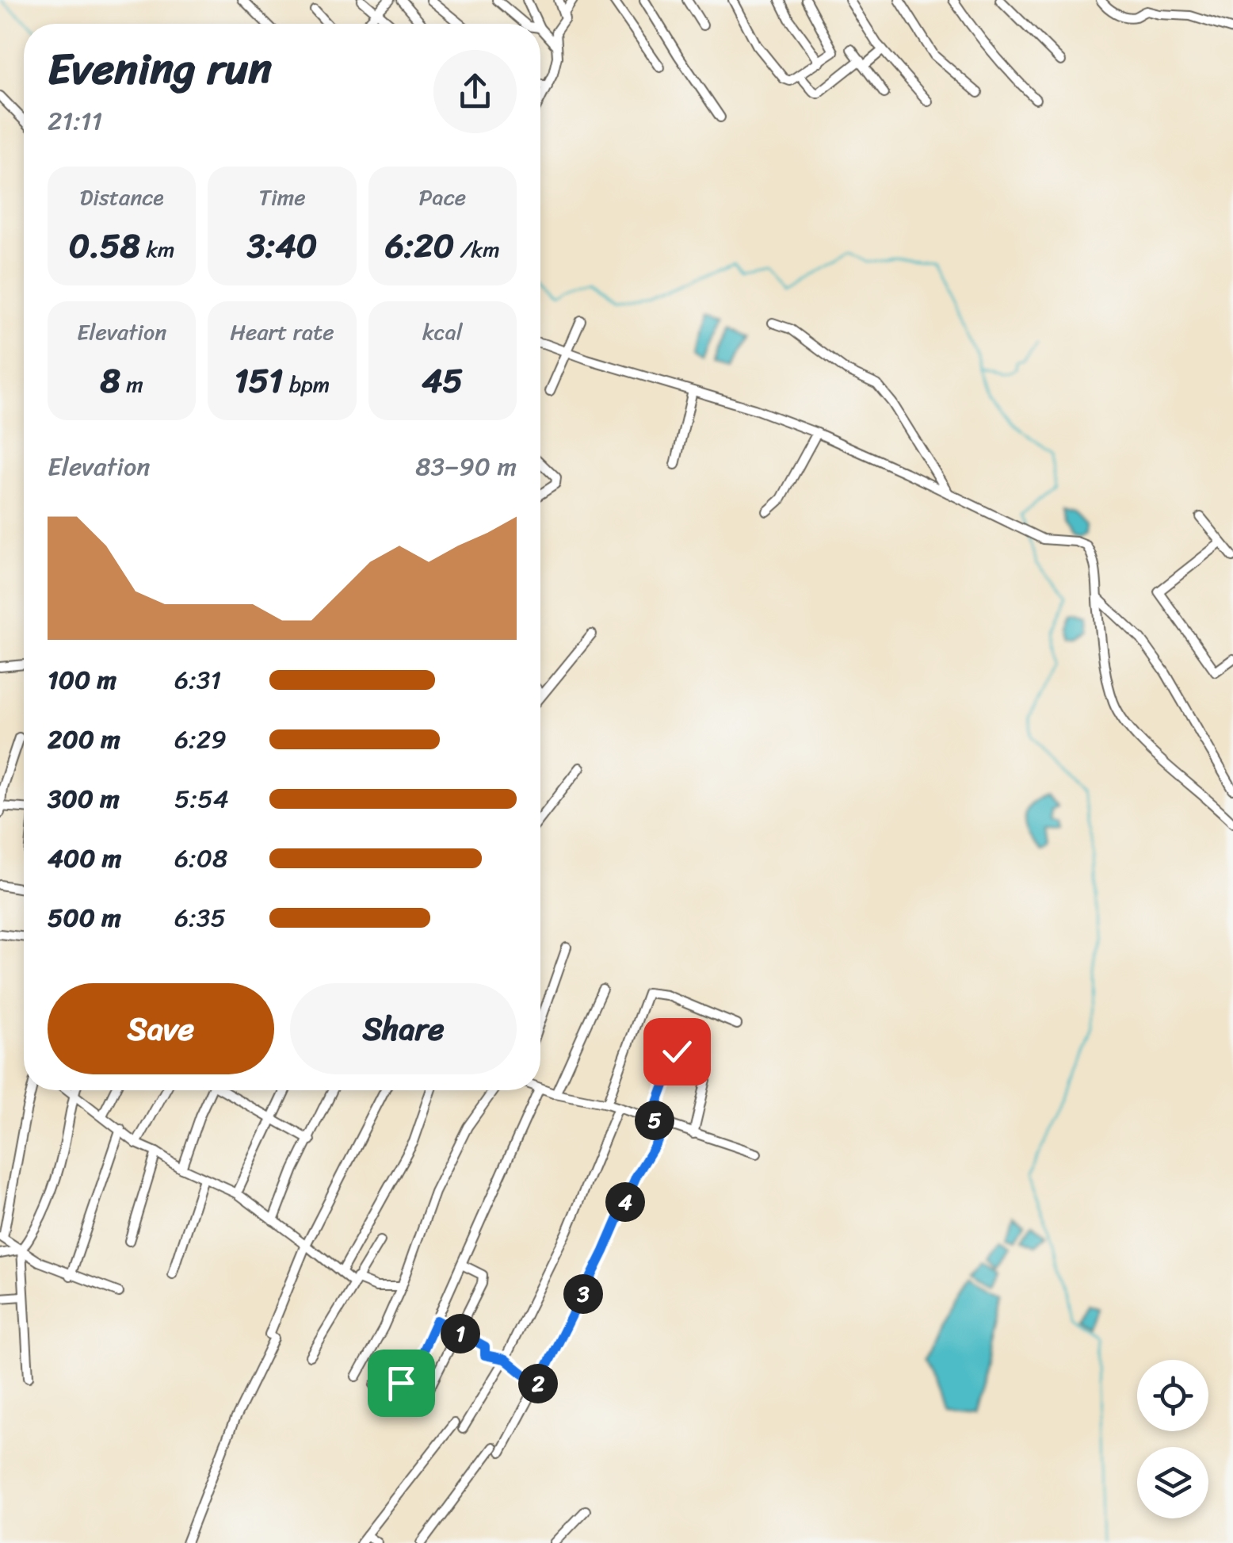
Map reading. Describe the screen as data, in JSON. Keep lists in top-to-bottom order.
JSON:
{
  "page": {
    "heading": ["Evening run", "21:11"],
    "stats": [
      ["Distance", "0.58 km"],
      ["Time", "3:40"],
      ["Pace", "6:20 /km"],
      ["Elevation", "8 m"],
      ["Heart rate", "151 bpm"],
      ["kcal", "45"]
    ],
    "chart": ["Elevation", "83–90 m"],
    "list": [
      {
        "name": "100 m",
        "note": "6:31"
      },
      {
        "name": "200 m",
        "note": "6:29"
      },
      {
        "name": "300 m",
        "note": "5:54"
      },
      {
        "name": "400 m",
        "note": "6:08"
      },
      {
        "name": "500 m",
        "note": "6:35"
      }
    ],
    "buttons": ["Save", "Share"],
    "pins": [
      "5",
      "4",
      "3",
      "1",
      "2"
    ]
  }
}
